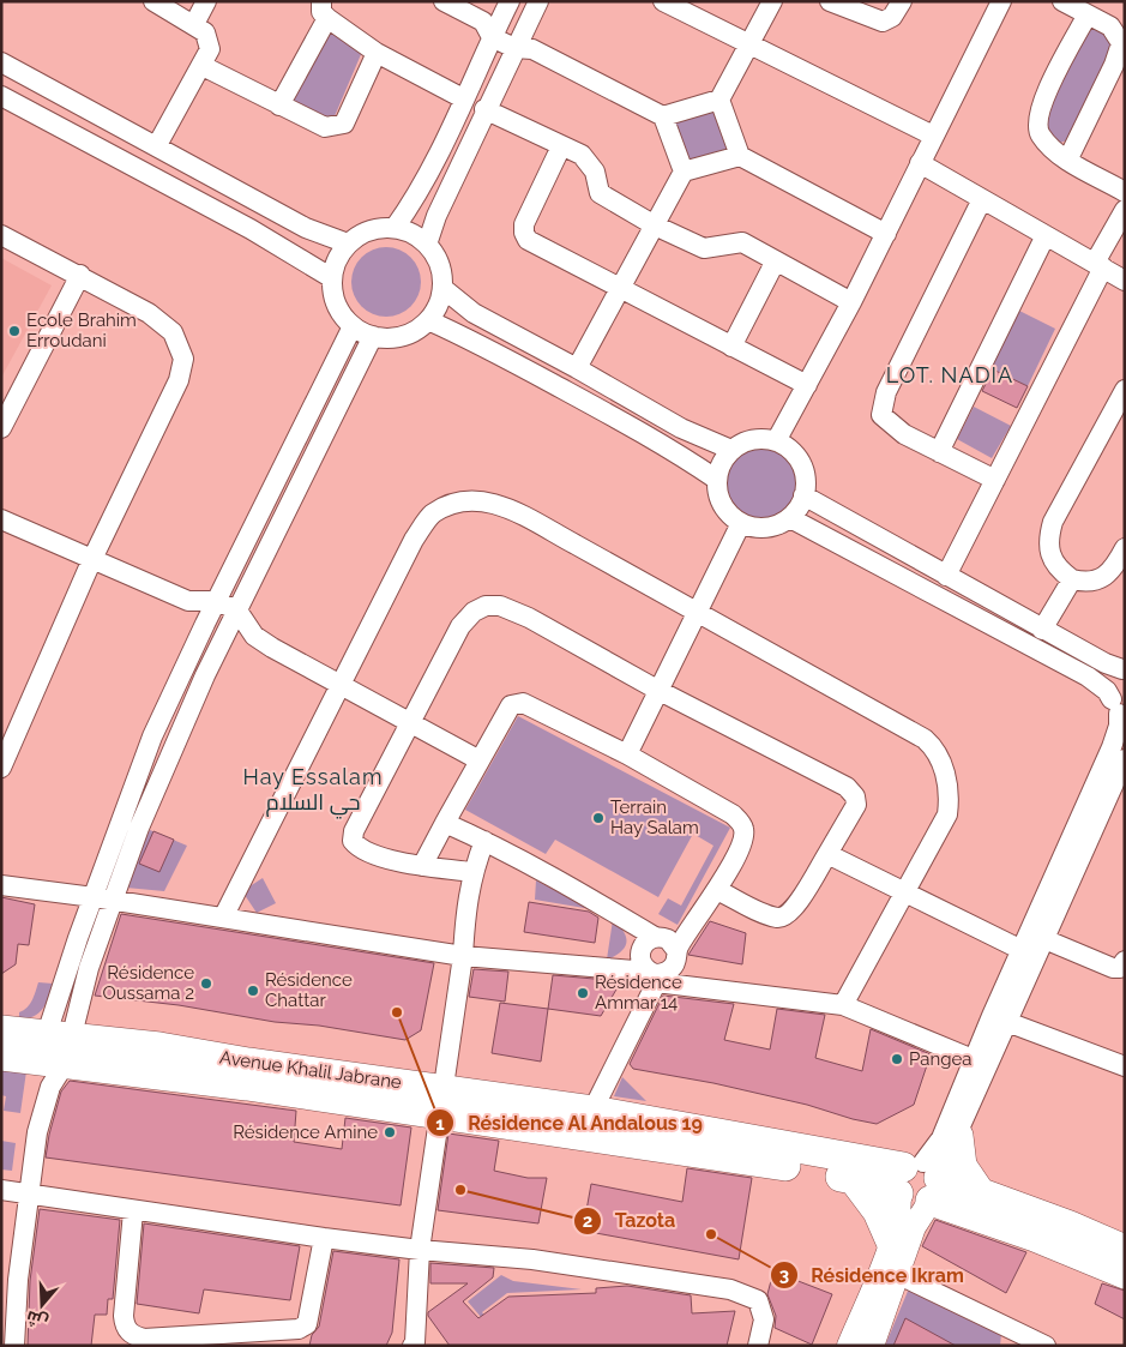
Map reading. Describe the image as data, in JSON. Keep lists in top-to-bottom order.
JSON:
{
  "streets": {
    "main road": ["Avenue Khalil Jabrane"]
  },
  "districts": ["LOT. NADIA", "Hay Essalam حي السلام"],
  "places": [
    "Ecole Brahim Erroudani",
    "Terrain Hay Salam",
    "Résidence Oussama 2",
    "Résidence Chattar",
    "Résidence Ammar 14",
    "Résidence Al Andalous 19",
    "Pangea",
    "Résidence Amine",
    "Tazota",
    "Résidence Ikram"
  ],
  "north": "bottom"
}
